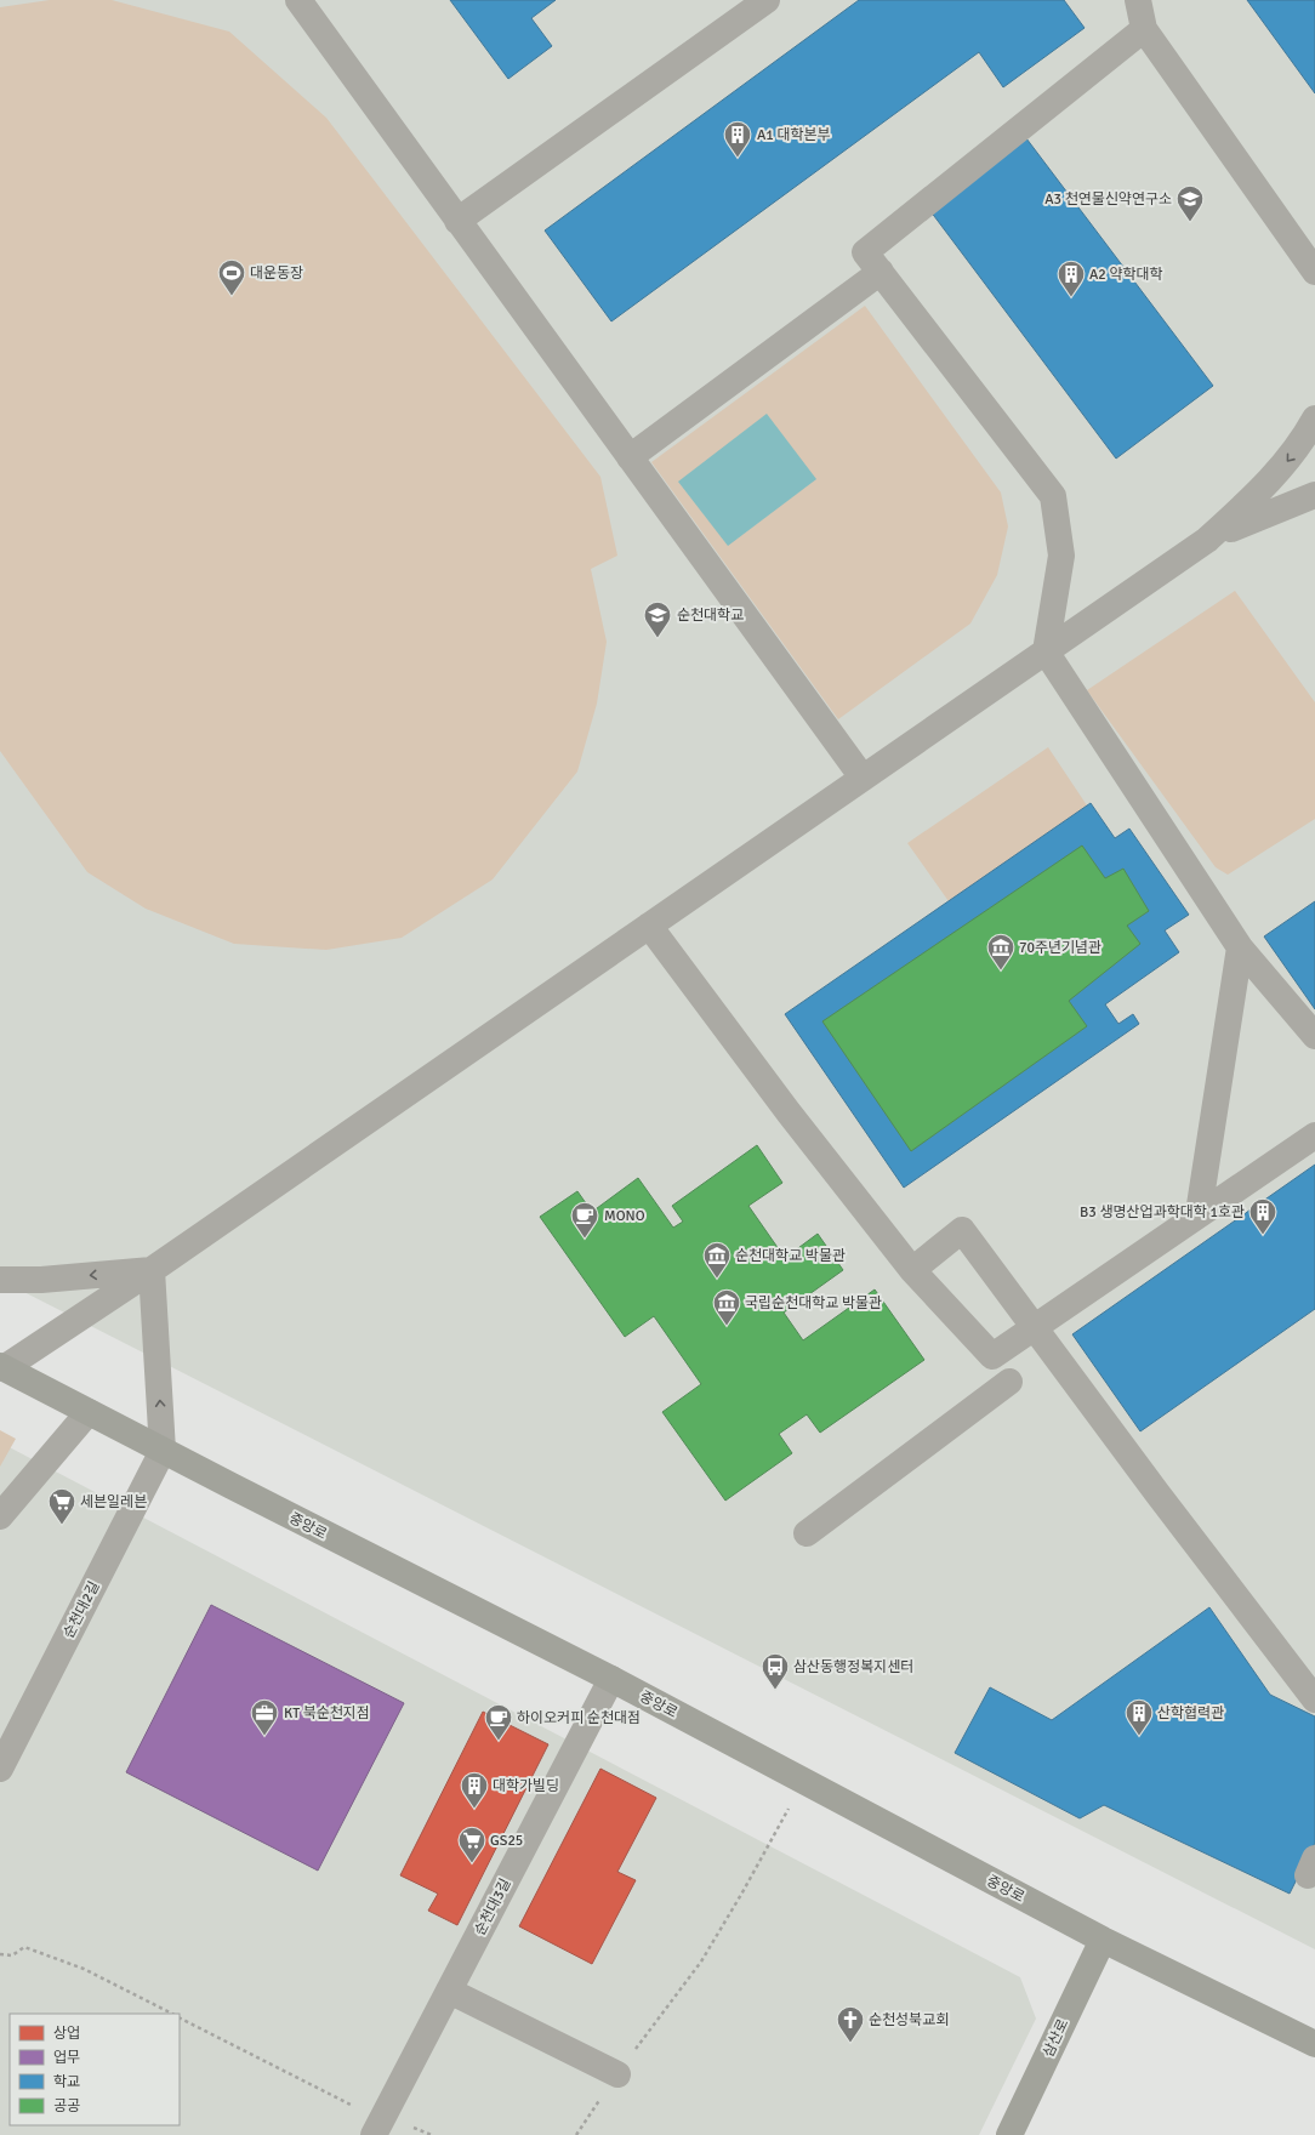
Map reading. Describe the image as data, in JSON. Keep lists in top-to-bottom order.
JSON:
{
  "streets": {
    "main road": ["중앙로", "삼산로"],
    "street": ["순천대2길", "순천대3길"]
  },
  "crossings": [
    ["중앙로", "순천대2길"],
    ["중앙로", "순천대3길"],
    ["중앙로", "삼산로"]
  ],
  "places": {
    "building": [
      "A1 대학본부",
      "A2 약학대학",
      "B3 생명산업과학대학 1호관",
      "산학협력관",
      "대학가빌딩"
    ],
    "school or university": ["A3 천연물신약연구소", "순천대학교"],
    "sports": ["대운동장"],
    "museum": ["70주년기념관", "순천대학교 박물관", "국립순천대학교 박물관"],
    "cafe": ["MONO", "하이오커피 순천대점"],
    "supermarket": ["세븐일레븐", "GS25"],
    "bus stop": ["삼산동행정복지센터"],
    "office": ["KT 북순천지점"],
    "church": ["순천성북교회"]
  },
  "legend": [
    "상업",
    "업무",
    "학교",
    "공공"
  ]
}
